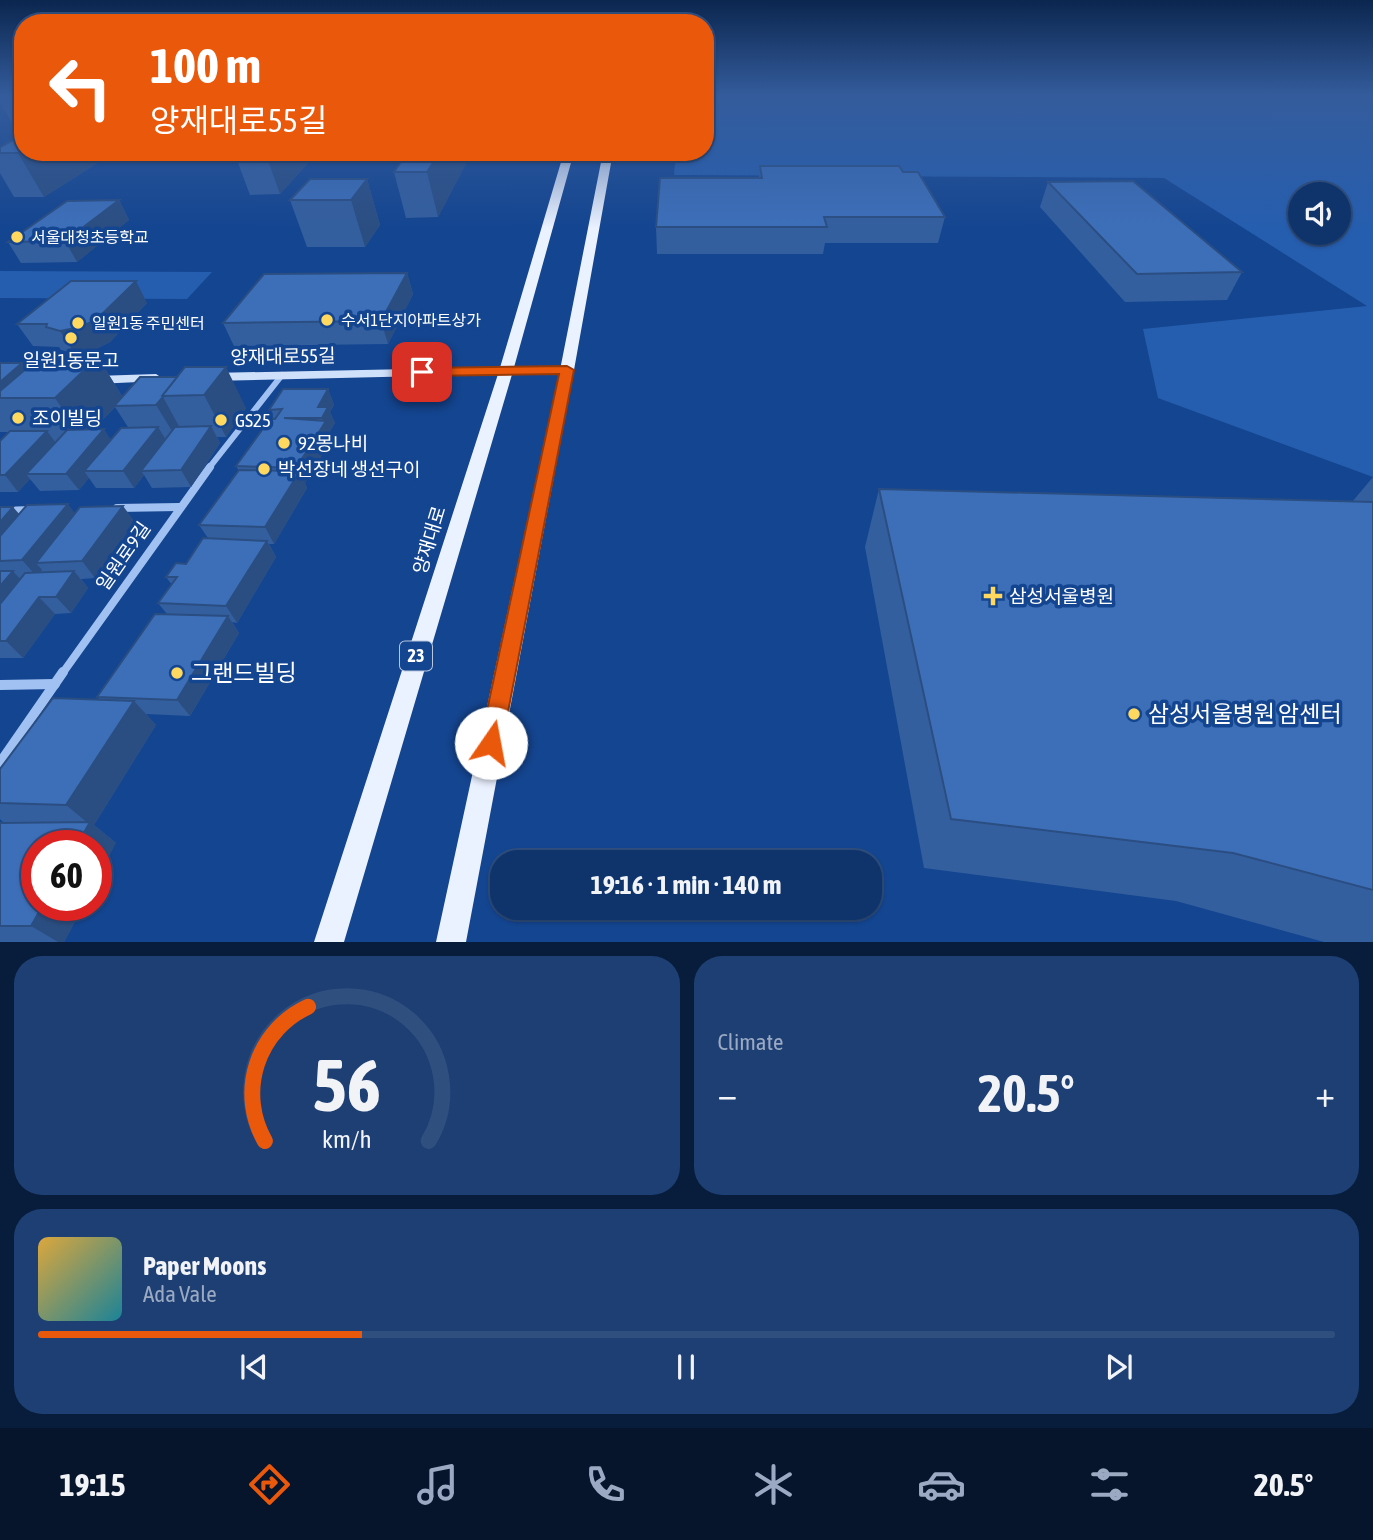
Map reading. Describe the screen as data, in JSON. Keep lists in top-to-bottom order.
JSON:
{
  "streets": {
    "main road": ["양재대로", "23"],
    "street": ["양재대로55길", "일원로9길"]
  },
  "crossings": [
    ["양재대로55길", "양재대로"],
    ["양재대로55길", "일원로9길"]
  ],
  "places": {
    "other": [
      "서울대청초등학교",
      "수서1단지아파트상가",
      "일원1동 주민센터",
      "일원1동문고",
      "조이빌딩",
      "GS25",
      "92몽나비",
      "박선장네 생선구이",
      "그랜드빌딩",
      "삼성서울병원 암센터"
    ],
    "health": ["삼성서울병원"]
  },
  "page": {
    "turn": ["100 m", "양재대로55길"],
    "limit": "60",
    "trip": "19:16 · 1 min · 140 m",
    "tile": "Climate",
    "heat": ["−", "20.5°", "+"],
    "song": ["Paper Moons", "Ada Vale"],
    "tabs": ["19:15", "20.5°"],
    "gauge": ["56", "km/h"]
  }
}
